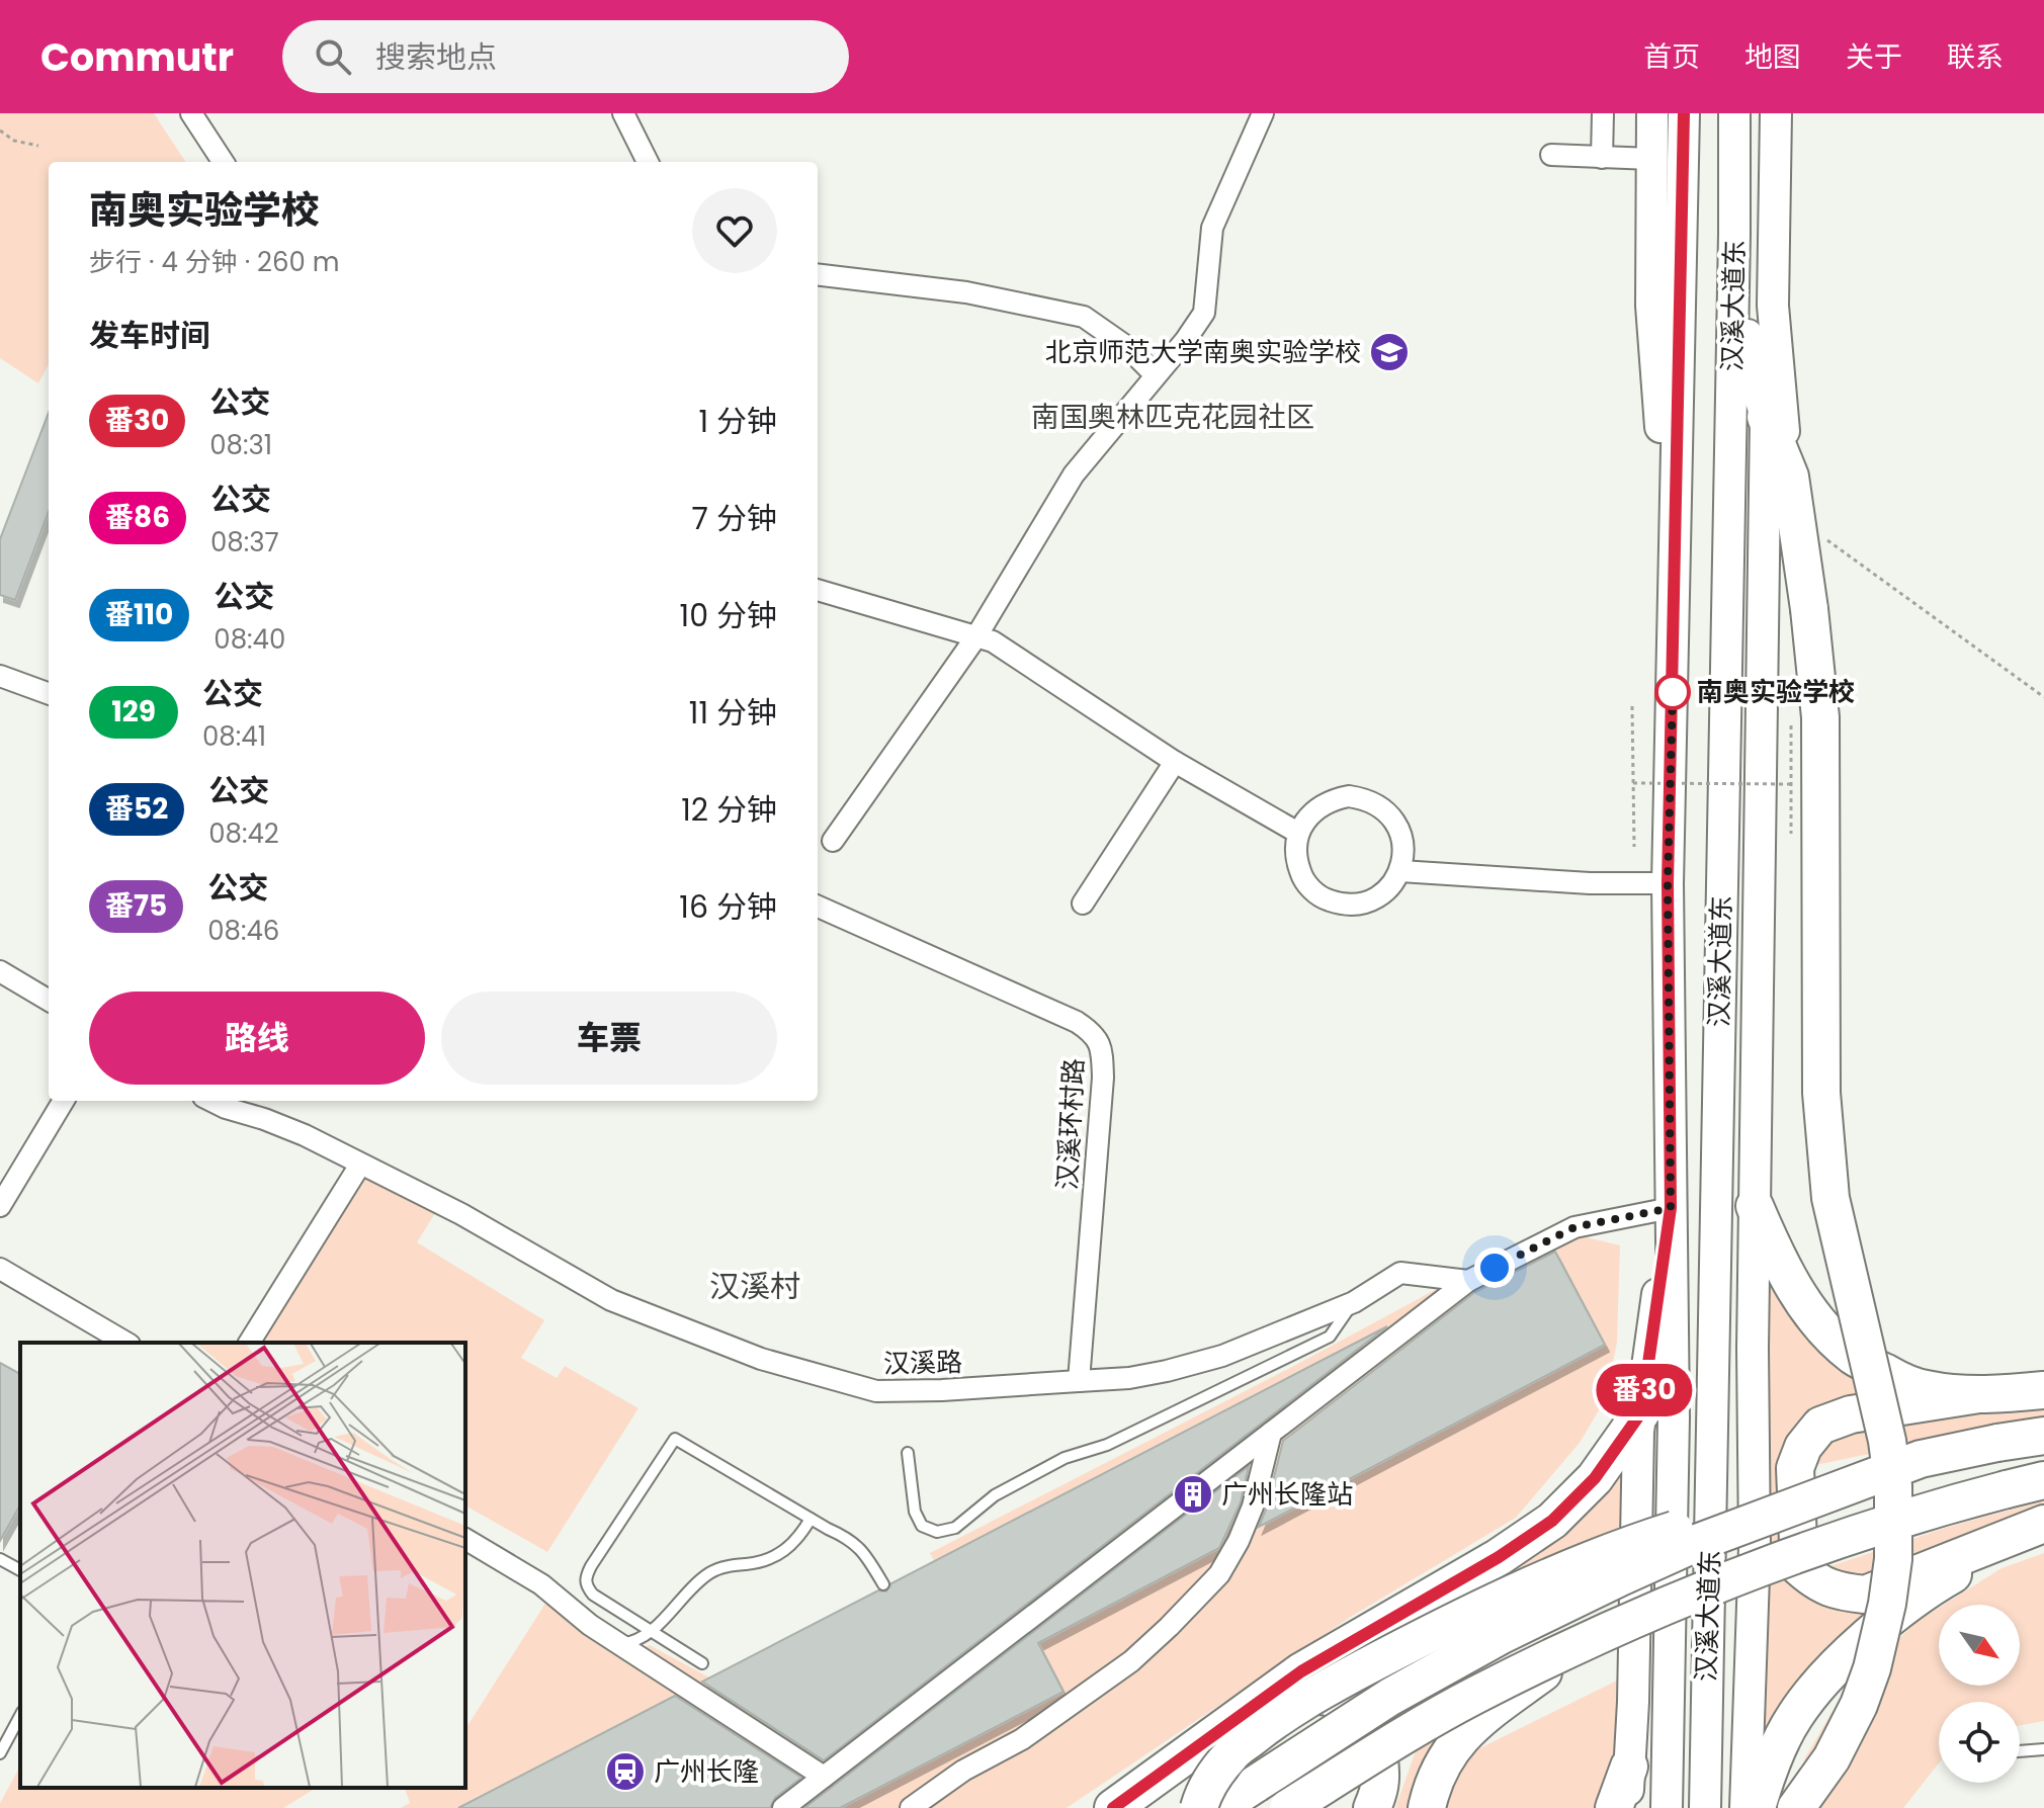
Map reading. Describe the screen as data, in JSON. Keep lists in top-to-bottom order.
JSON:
{
  "streets": {
    "main road": ["汉溪大道东"],
    "street": ["汉溪环村路", "汉溪路"]
  },
  "crossings": [
    ["汉溪环村路", "汉溪路"]
  ],
  "districts": ["南国奥林匹克花园社区", "汉溪村"],
  "places": {
    "school or university": ["北京师范大学南奥实验学校"],
    "other": ["南奥实验学校"],
    "building": ["广州长隆站"],
    "station": ["广州长隆"]
  },
  "lines": ["bus line 番30"],
  "north": "bottom right",
  "page": {
    "header": "Commutr",
    "search": "搜索地点",
    "nav": [
      "首页",
      "地图",
      "关于",
      "联系"
    ],
    "on_map": "番30",
    "heading": [
      ["南奥实验学校", "步行 · 4 分钟 · 260 m"],
      "发车时间"
    ],
    "list": [
      {
        "mark": "番30",
        "name": "公交",
        "note": "08:31",
        "value": "1 分钟"
      },
      {
        "mark": "番86",
        "name": "公交",
        "note": "08:37",
        "value": "7 分钟"
      },
      {
        "mark": "番110",
        "name": "公交",
        "note": "08:40",
        "value": "10 分钟"
      },
      {
        "mark": "129",
        "name": "公交",
        "note": "08:41",
        "value": "11 分钟"
      },
      {
        "mark": "番52",
        "name": "公交",
        "note": "08:42",
        "value": "12 分钟"
      },
      {
        "mark": "番75",
        "name": "公交",
        "note": "08:46",
        "value": "16 分钟"
      }
    ],
    "buttons": ["路线", "车票"]
  }
}
